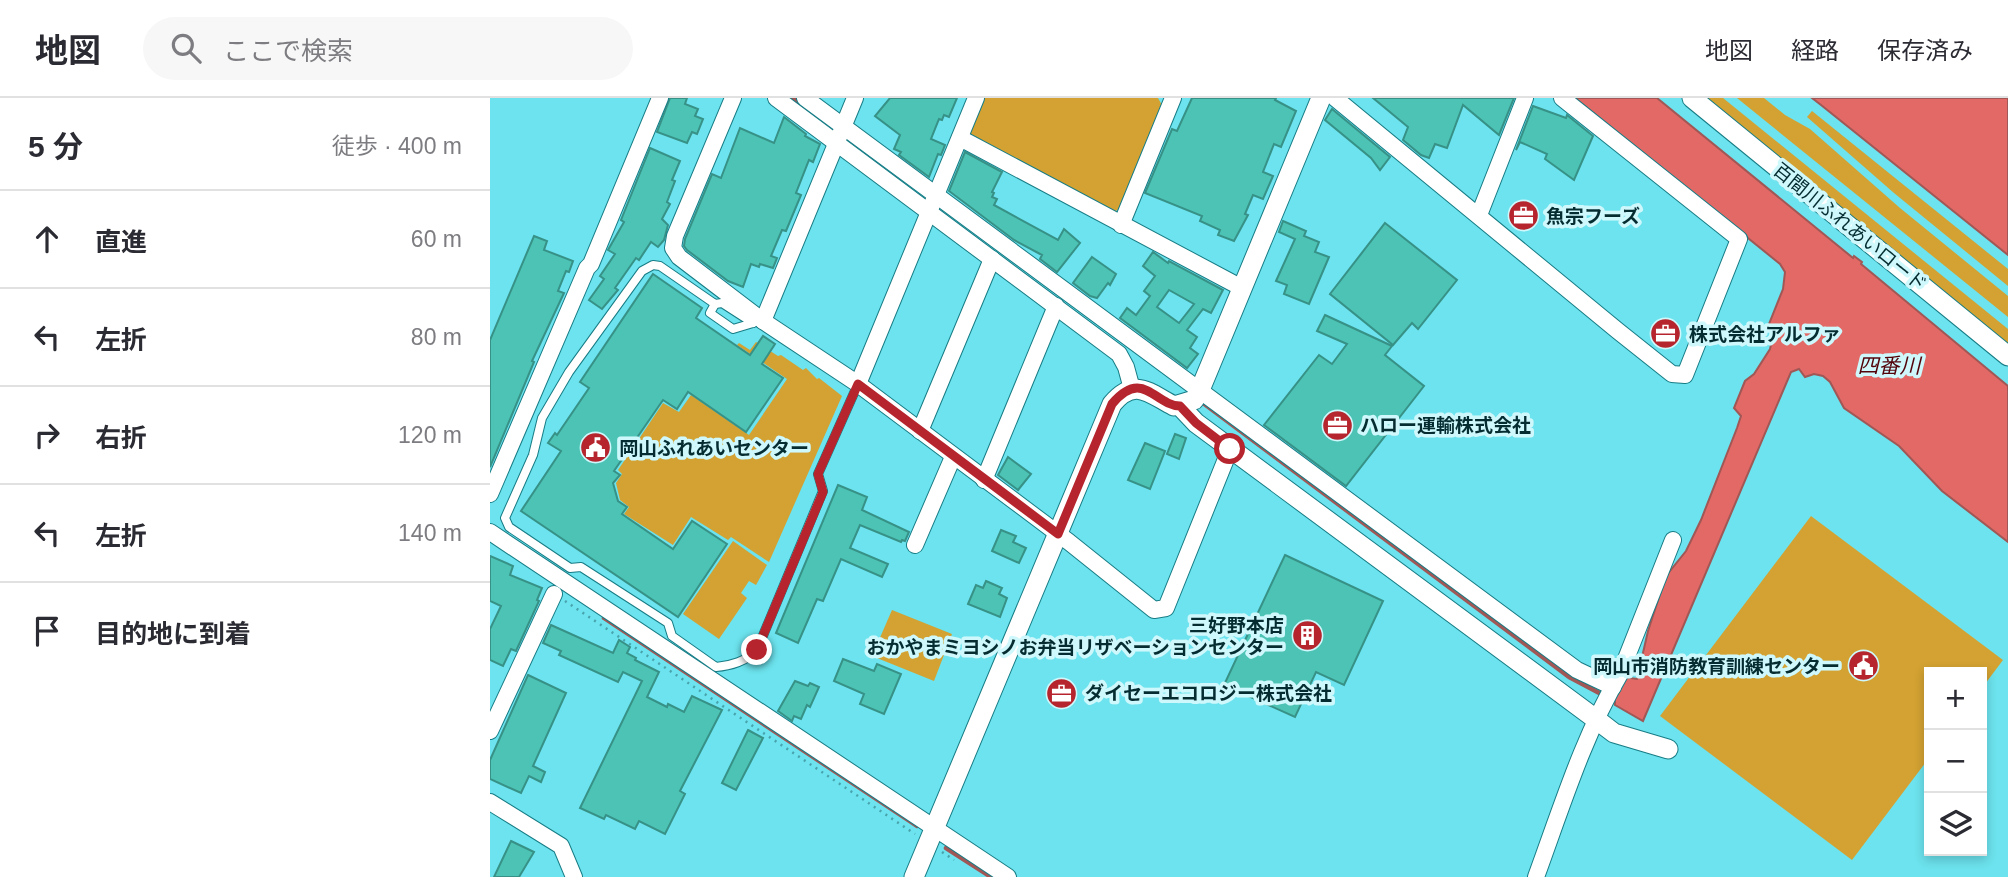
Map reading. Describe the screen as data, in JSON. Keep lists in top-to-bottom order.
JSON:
{
  "streets": {
    "street": ["百間川ふれあいロード"]
  },
  "water": ["四番川"],
  "places": {
    "office": [
      "魚宗フーズ",
      "株式会社アルファ",
      "ハロー運輸株式会社",
      "ダイセーエコロジー株式会社"
    ],
    "public building": ["岡山ふれあいセンター", "岡山市消防教育訓練センター"],
    "building": ["三好野本店 おかやまミヨシノお弁当リザベーションセンター"]
  },
  "page": {
    "header": "地図",
    "search": "ここで検索",
    "nav": ["地図", "経路", "保存済み"],
    "heading": ["5 分", "徒歩 · 400 m"],
    "list": [
      ["直進", "60 m"],
      ["左折", "80 m"],
      ["右折", "120 m"],
      ["左折", "140 m"],
      "目的地に到着"
    ],
    "map_buttons": ["+", "−"]
  }
}
